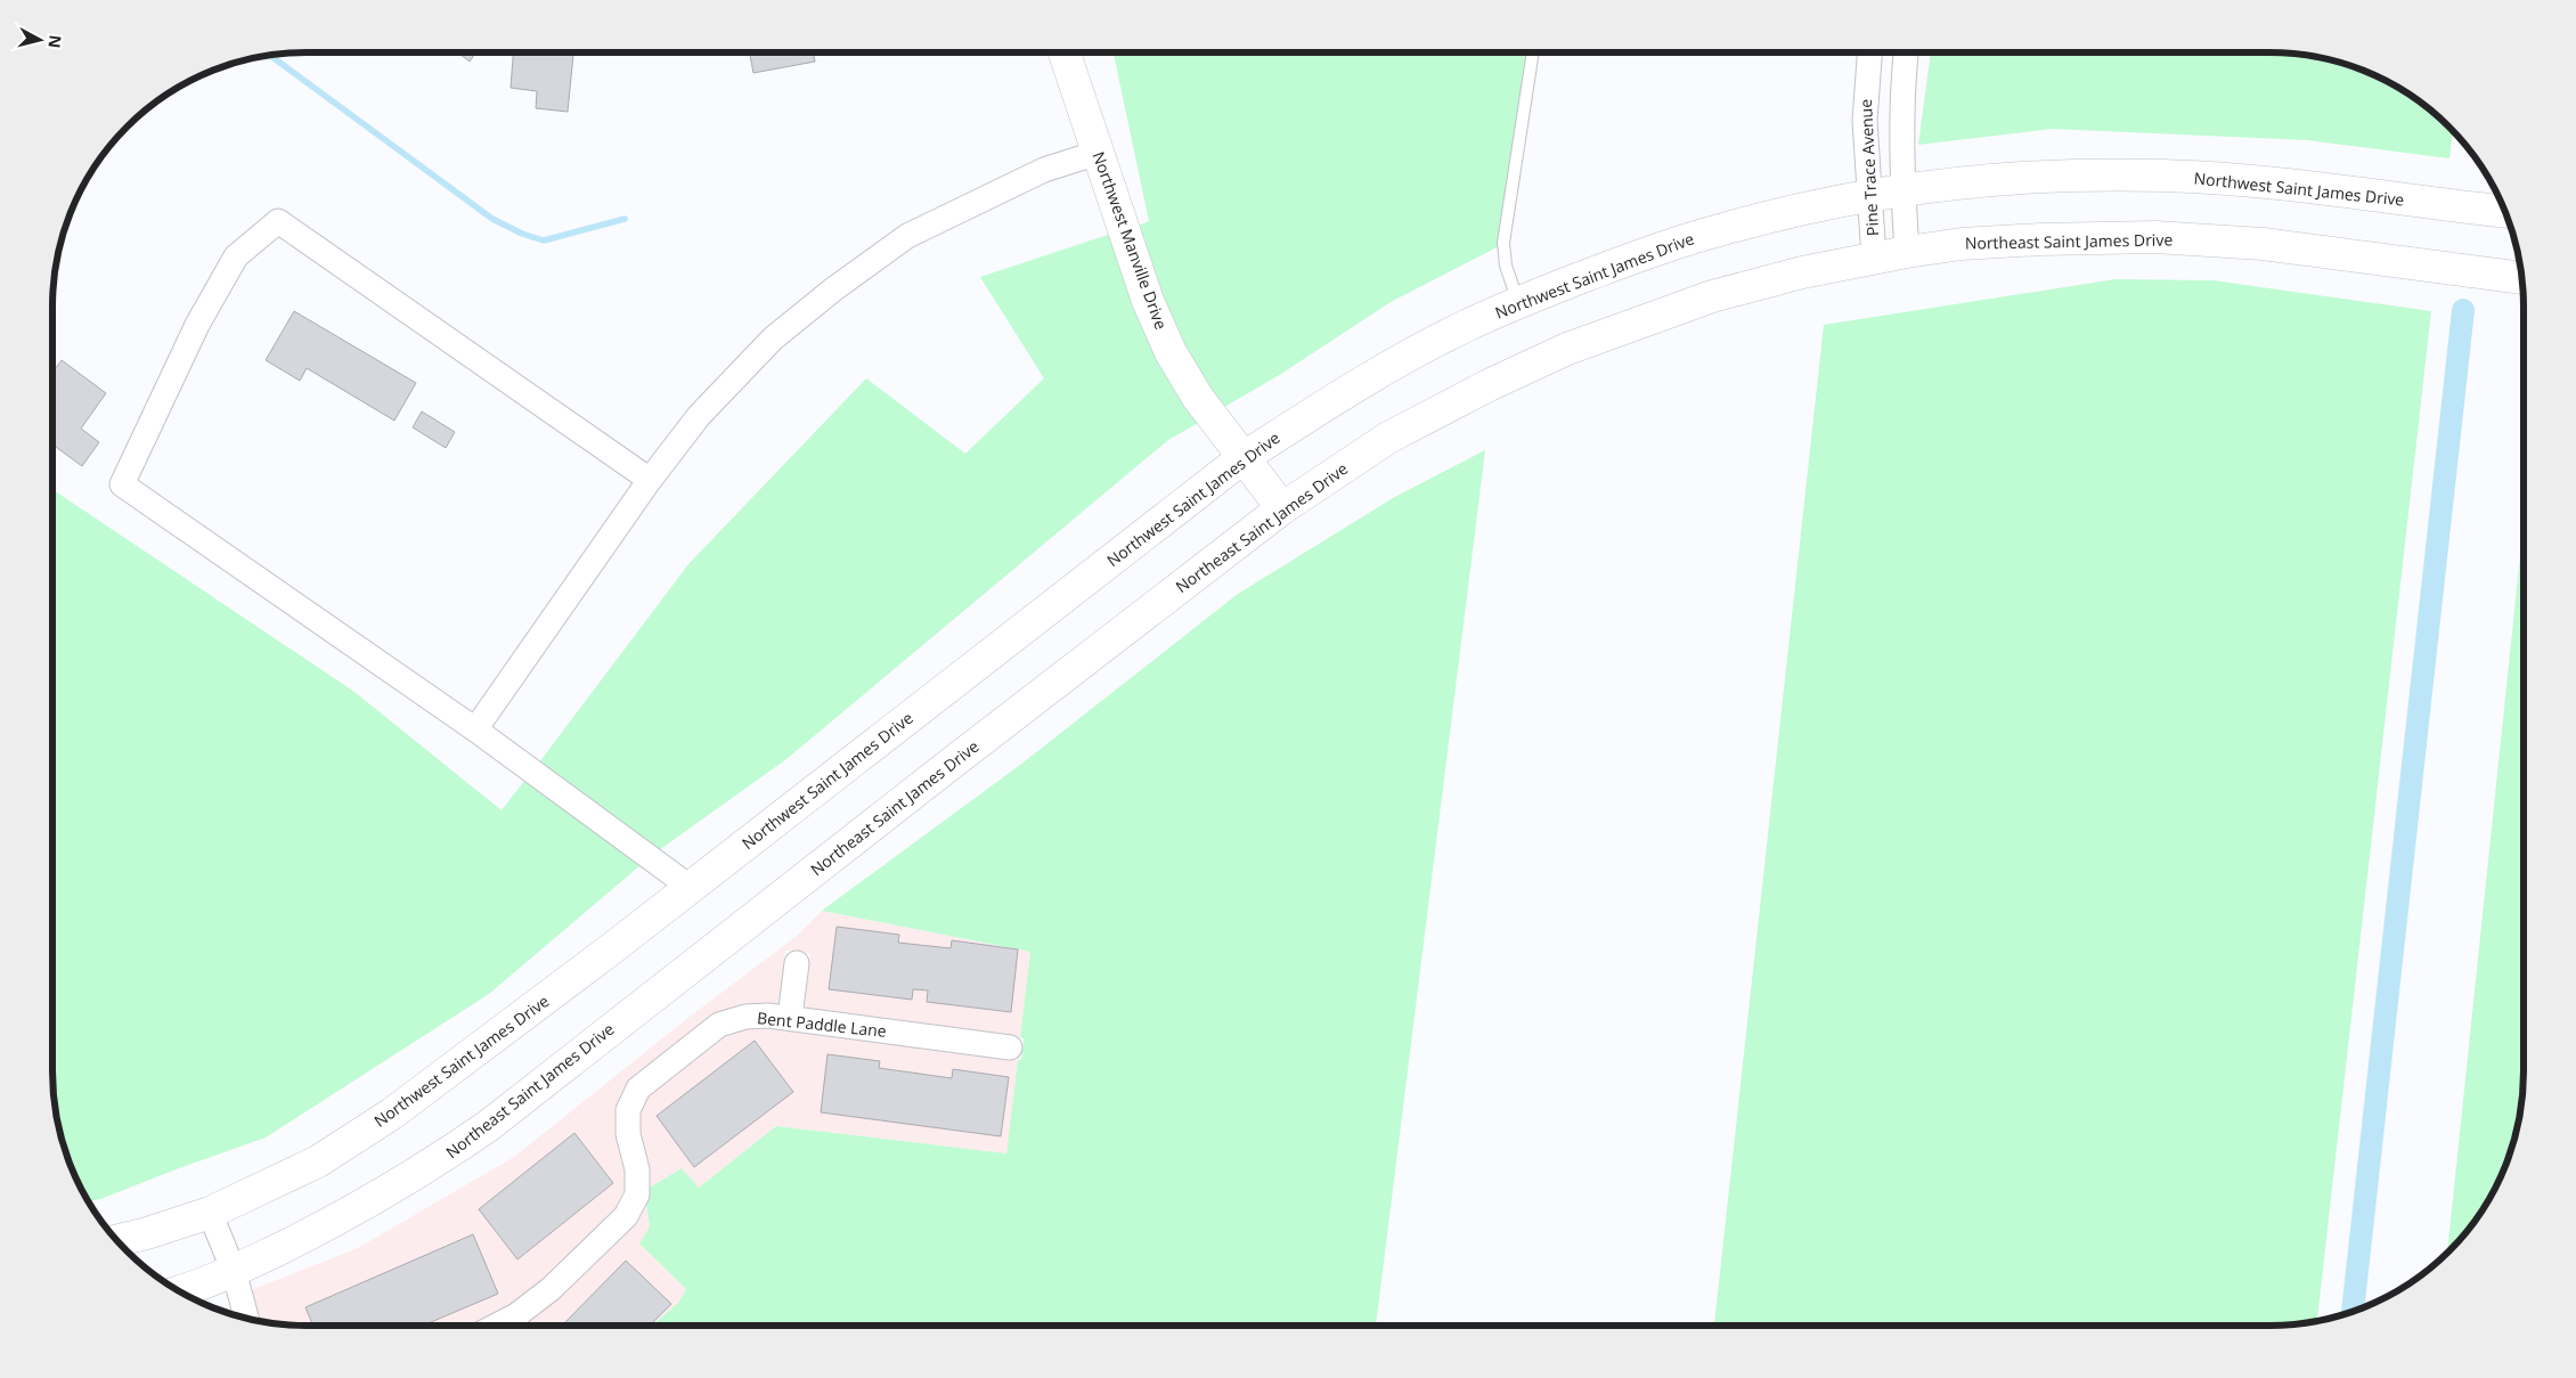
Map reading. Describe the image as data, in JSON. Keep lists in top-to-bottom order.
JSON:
{
  "streets": {
    "main road": ["Northwest Saint James Drive", "Northwest Manville Drive", "Northeast Saint James Drive"],
    "street": ["Pine Trace Avenue", "Bent Paddle Lane"]
  },
  "crossings": [
    ["Pine Trace Avenue", "Northwest Saint James Drive"],
    ["Pine Trace Avenue", "Northeast Saint James Drive"],
    ["Northwest Saint James Drive", "Northwest Manville Drive"],
    ["Northwest Manville Drive", "Northeast Saint James Drive"]
  ],
  "north": "right"
}
